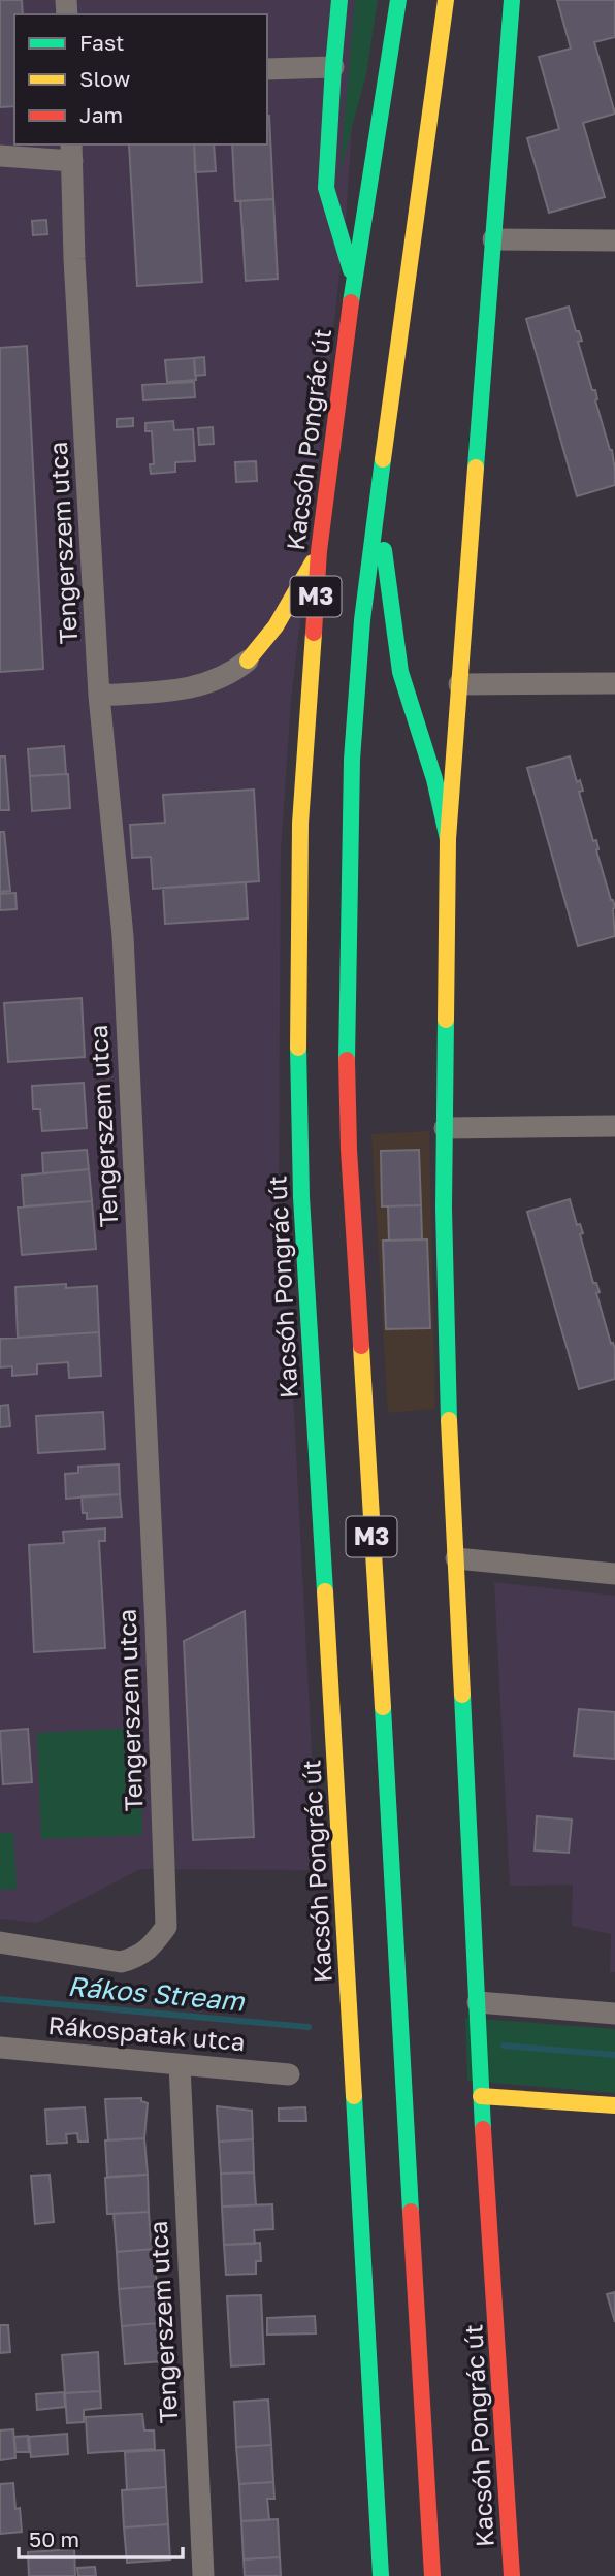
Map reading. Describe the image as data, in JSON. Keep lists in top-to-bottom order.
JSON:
{
  "streets": {
    "main road": ["Kacsóh Pongrác út", "M3"],
    "street": ["Tengerszem utca", "Rákospatak utca"]
  },
  "crossings": [
    ["Tengerszem utca", "Rákospatak utca"]
  ],
  "water": ["Rákos Stream"],
  "legend": ["Fast", "Slow", "Jam"],
  "scale_bar": "50 m"
}
